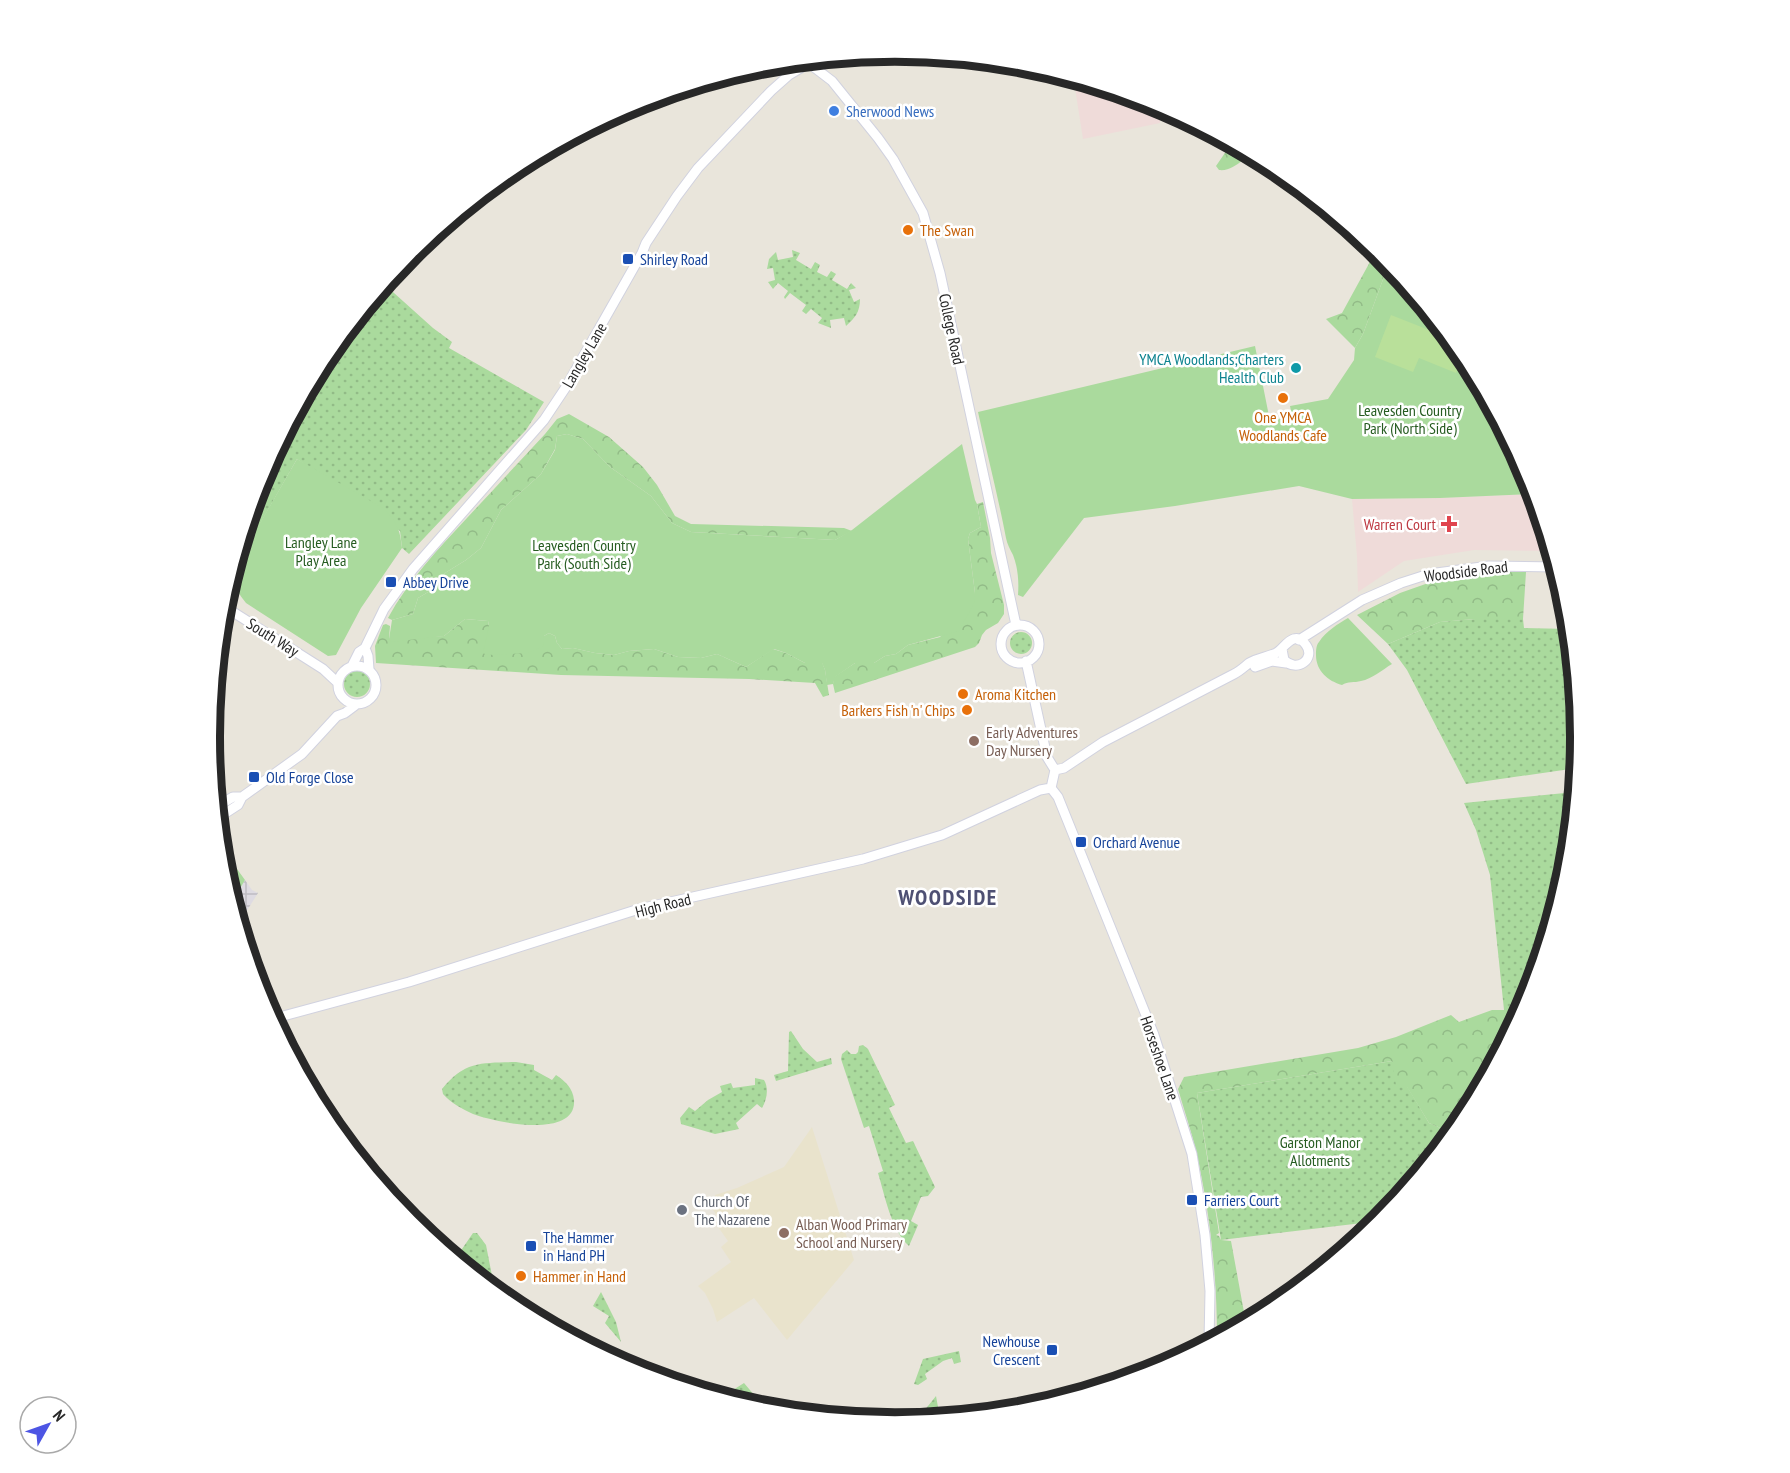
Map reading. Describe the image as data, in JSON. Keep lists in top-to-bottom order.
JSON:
{
  "streets": {
    "street": [
      "College Road",
      "Langley Lane",
      "Woodside Road",
      "South Way",
      "High Road",
      "Horseshoe Lane"
    ]
  },
  "crossings": [
    ["Langley Lane", "South Way"],
    ["High Road", "Horseshoe Lane"]
  ],
  "districts": ["WOODSIDE"],
  "parks": [
    "Leavesden Country Park (North Side)",
    "Langley Lane Play Area",
    "Leavesden Country Park (South Side)",
    "Garston Manor Allotments"
  ],
  "places": {
    "other": [
      "Sherwood News",
      "The Swan",
      "YMCA Woodlands;Charters Health Club",
      "One YMCA Woodlands Cafe",
      "Aroma Kitchen",
      "Barkers Fish 'n' Chips",
      "Early Adventures Day Nursery",
      "Church Of The Nazarene",
      "Alban Wood Primary School and Nursery",
      "Hammer in Hand"
    ],
    "transit": [
      "Shirley Road",
      "Abbey Drive",
      "Old Forge Close",
      "Orchard Avenue",
      "Farriers Court",
      "The Hammer in Hand PH",
      "Newhouse Crescent"
    ],
    "health": ["Warren Court"]
  },
  "north": "top right"
}
